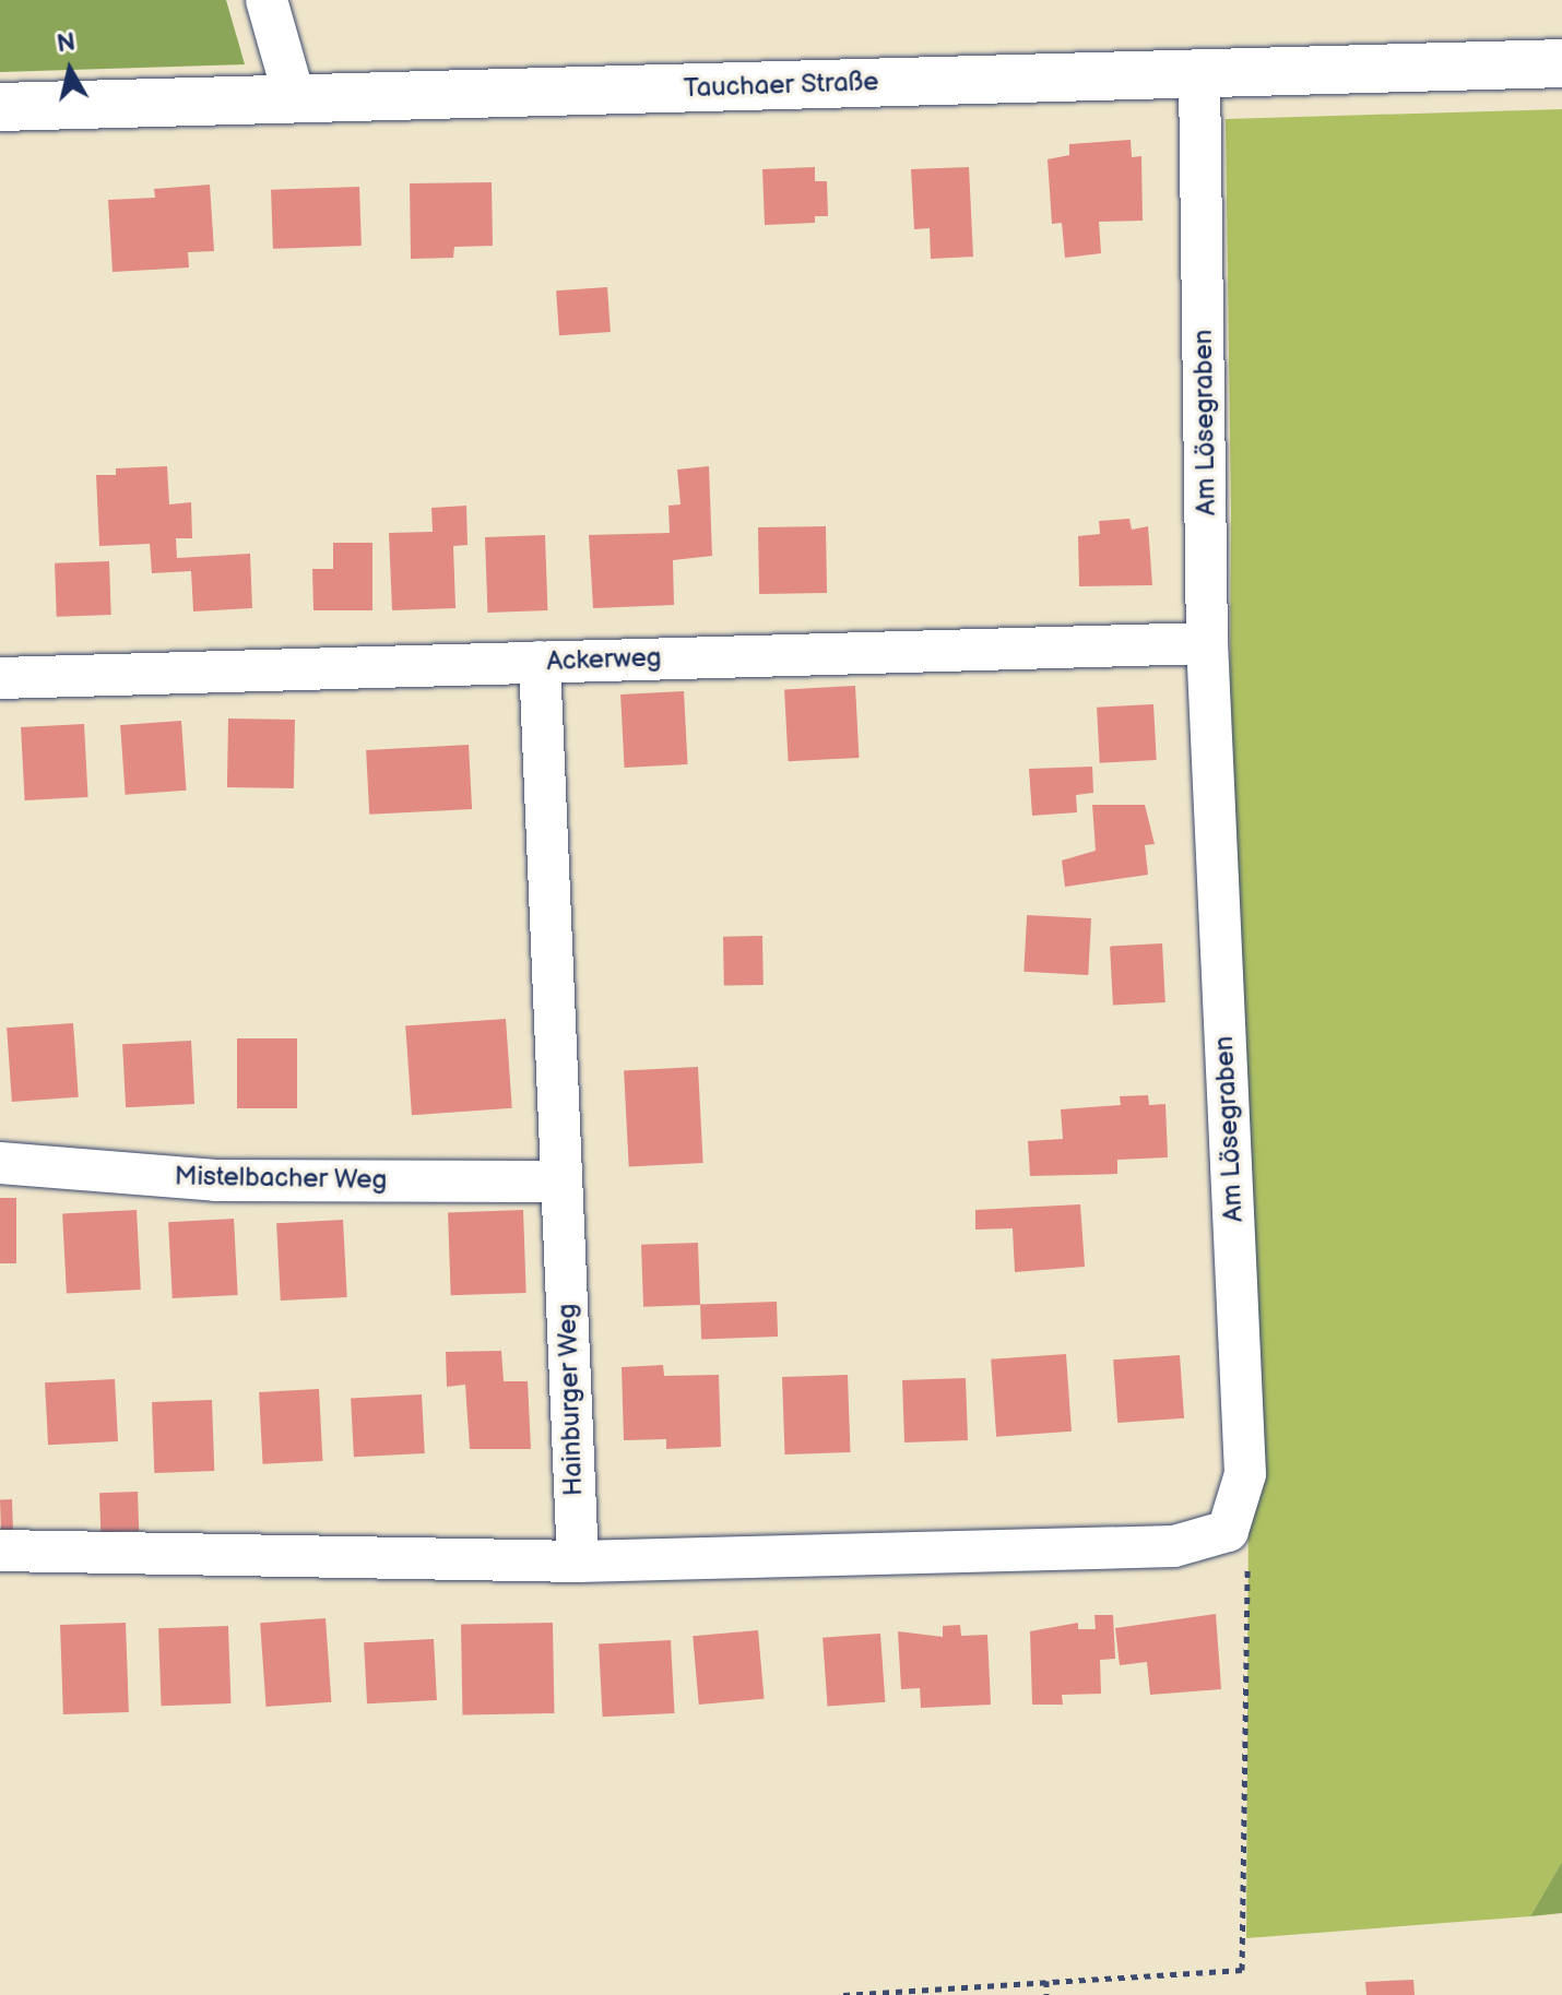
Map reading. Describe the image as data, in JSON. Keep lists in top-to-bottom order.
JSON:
{
  "streets": {
    "main road": ["Tauchaer Straße"],
    "street": [
      "Am Lösegraben",
      "Ackerweg",
      "Mistelbacher Weg",
      "Hainburger Weg"
    ]
  },
  "crossings": [
    ["Tauchaer Straße", "Am Lösegraben"],
    ["Am Lösegraben", "Ackerweg"],
    ["Ackerweg", "Hainburger Weg"],
    ["Mistelbacher Weg", "Hainburger Weg"]
  ],
  "north": "top"
}
